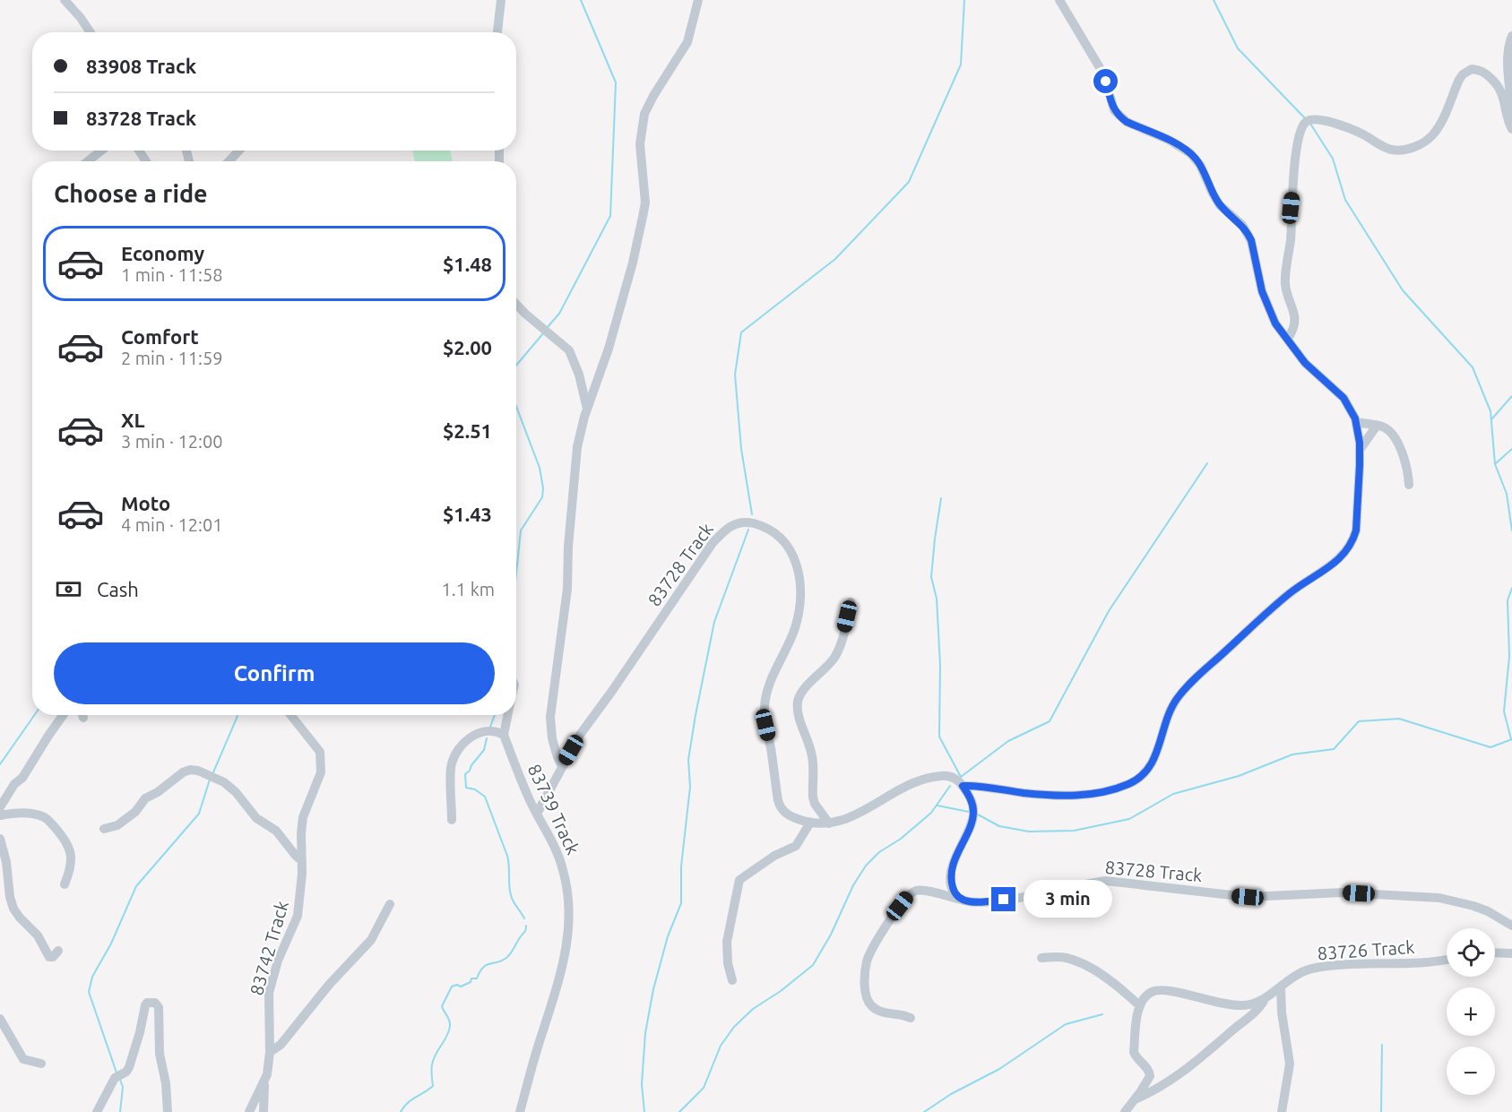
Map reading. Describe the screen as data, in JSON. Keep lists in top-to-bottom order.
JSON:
{
  "streets": {
    "street": [
      "83728 Track",
      "83739 Track",
      "83742 Track",
      "83726 Track"
    ]
  },
  "crossings": [
    ["83728 Track", "83739 Track"]
  ],
  "page": {
    "banner": ["83908 Track", "83728 Track"],
    "heading": "Choose a ride",
    "list": [
      {
        "name": "Economy",
        "note": "1 min · 11:58",
        "value": "$1.48"
      },
      {
        "name": "Comfort",
        "note": "2 min · 11:59",
        "value": "$2.00"
      },
      {
        "name": "XL",
        "note": "3 min · 12:00",
        "value": "$2.51"
      },
      {
        "name": "Moto",
        "note": "4 min · 12:01",
        "value": "$1.43"
      }
    ],
    "pay": ["Cash", "1.1 km"],
    "buttons": "Confirm",
    "bubble": "3 min",
    "map_buttons": ["+", "−"]
  }
}
